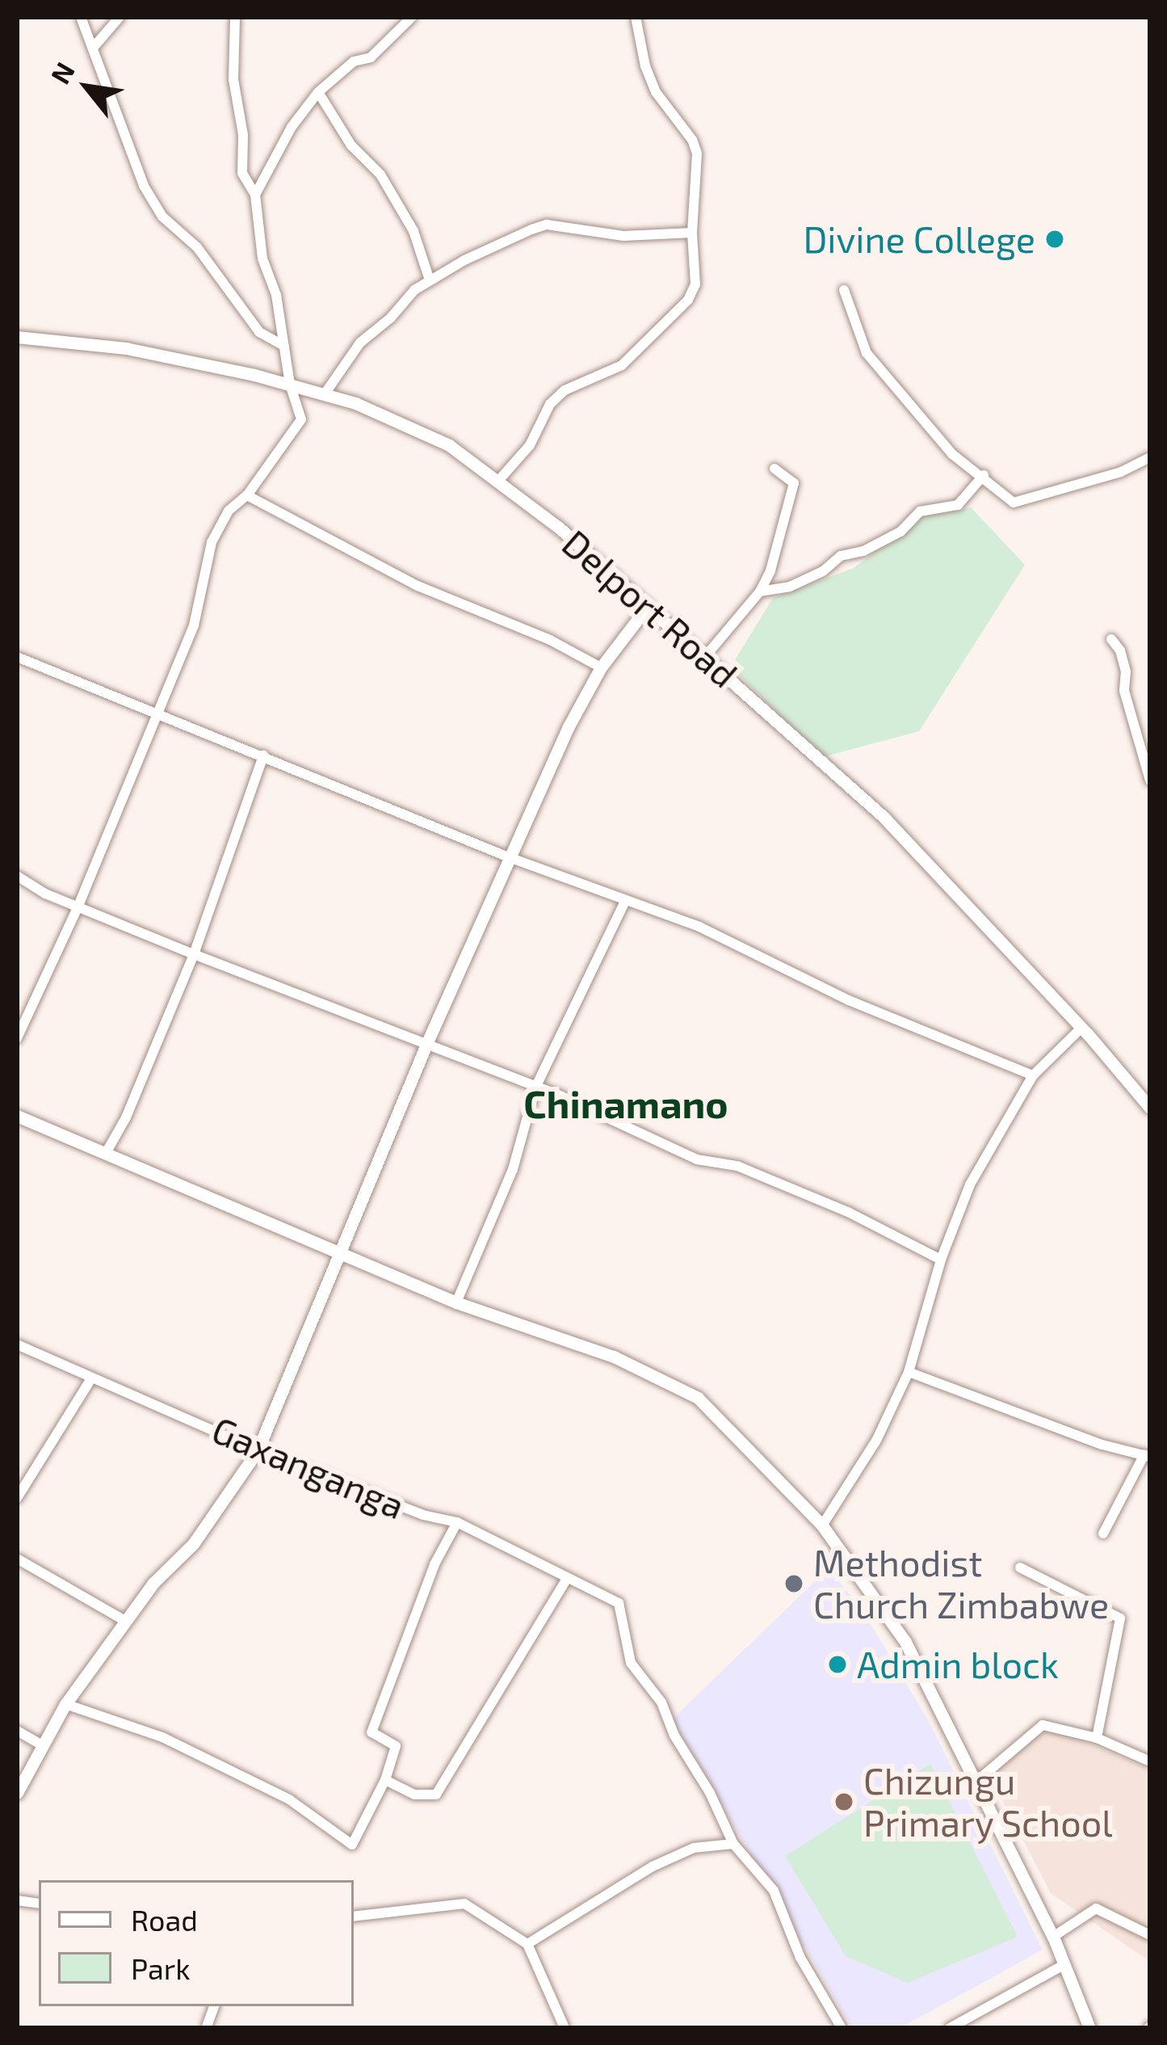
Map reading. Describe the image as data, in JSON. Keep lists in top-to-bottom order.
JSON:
{
  "streets": {
    "street": ["Delport Road", "Gaxanganga"]
  },
  "districts": ["Chinamano"],
  "places": [
    "Divine College",
    "Methodist Church Zimbabwe",
    "Admin block",
    "Chizungu Primary School"
  ],
  "legend": ["Road", "Park"],
  "north": "top left"
}
